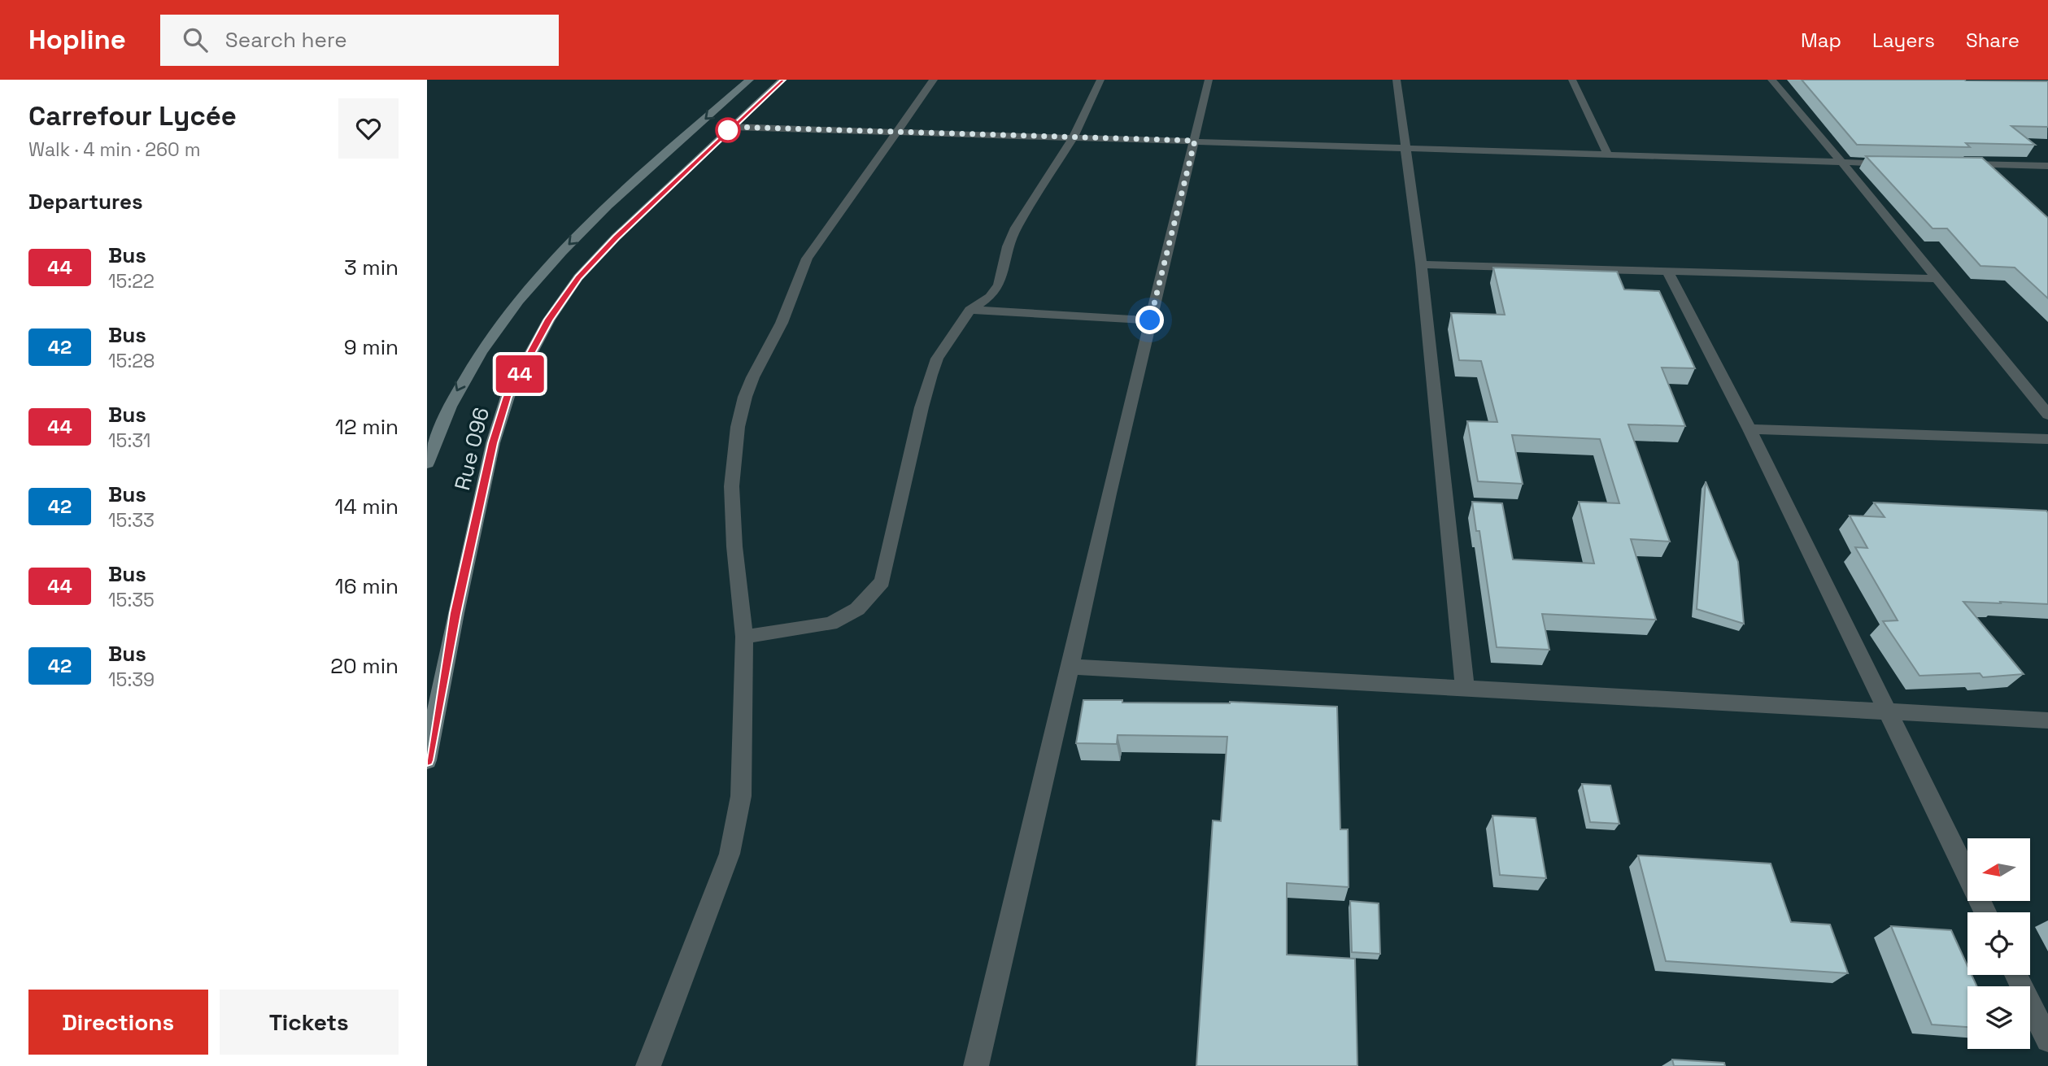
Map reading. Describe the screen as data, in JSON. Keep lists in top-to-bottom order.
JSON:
{
  "streets": {
    "main road": ["Rue O96"]
  },
  "lines": ["bus line 44"],
  "north": "left",
  "page": {
    "header": "Hopline",
    "search": "Search here",
    "nav": ["Map", "Layers", "Share"],
    "heading": [
      ["Carrefour Lycée", "Walk · 4 min · 260 m"],
      "Departures"
    ],
    "on_map": "44",
    "list": [
      {
        "mark": "44",
        "name": "Bus",
        "note": "15:22",
        "value": "3 min"
      },
      {
        "mark": "42",
        "name": "Bus",
        "note": "15:28",
        "value": "9 min"
      },
      {
        "mark": "44",
        "name": "Bus",
        "note": "15:31",
        "value": "12 min"
      },
      {
        "mark": "42",
        "name": "Bus",
        "note": "15:33",
        "value": "14 min"
      },
      {
        "mark": "44",
        "name": "Bus",
        "note": "15:35",
        "value": "16 min"
      },
      {
        "mark": "42",
        "name": "Bus",
        "note": "15:39",
        "value": "20 min"
      }
    ],
    "buttons": ["Directions", "Tickets"]
  }
}
